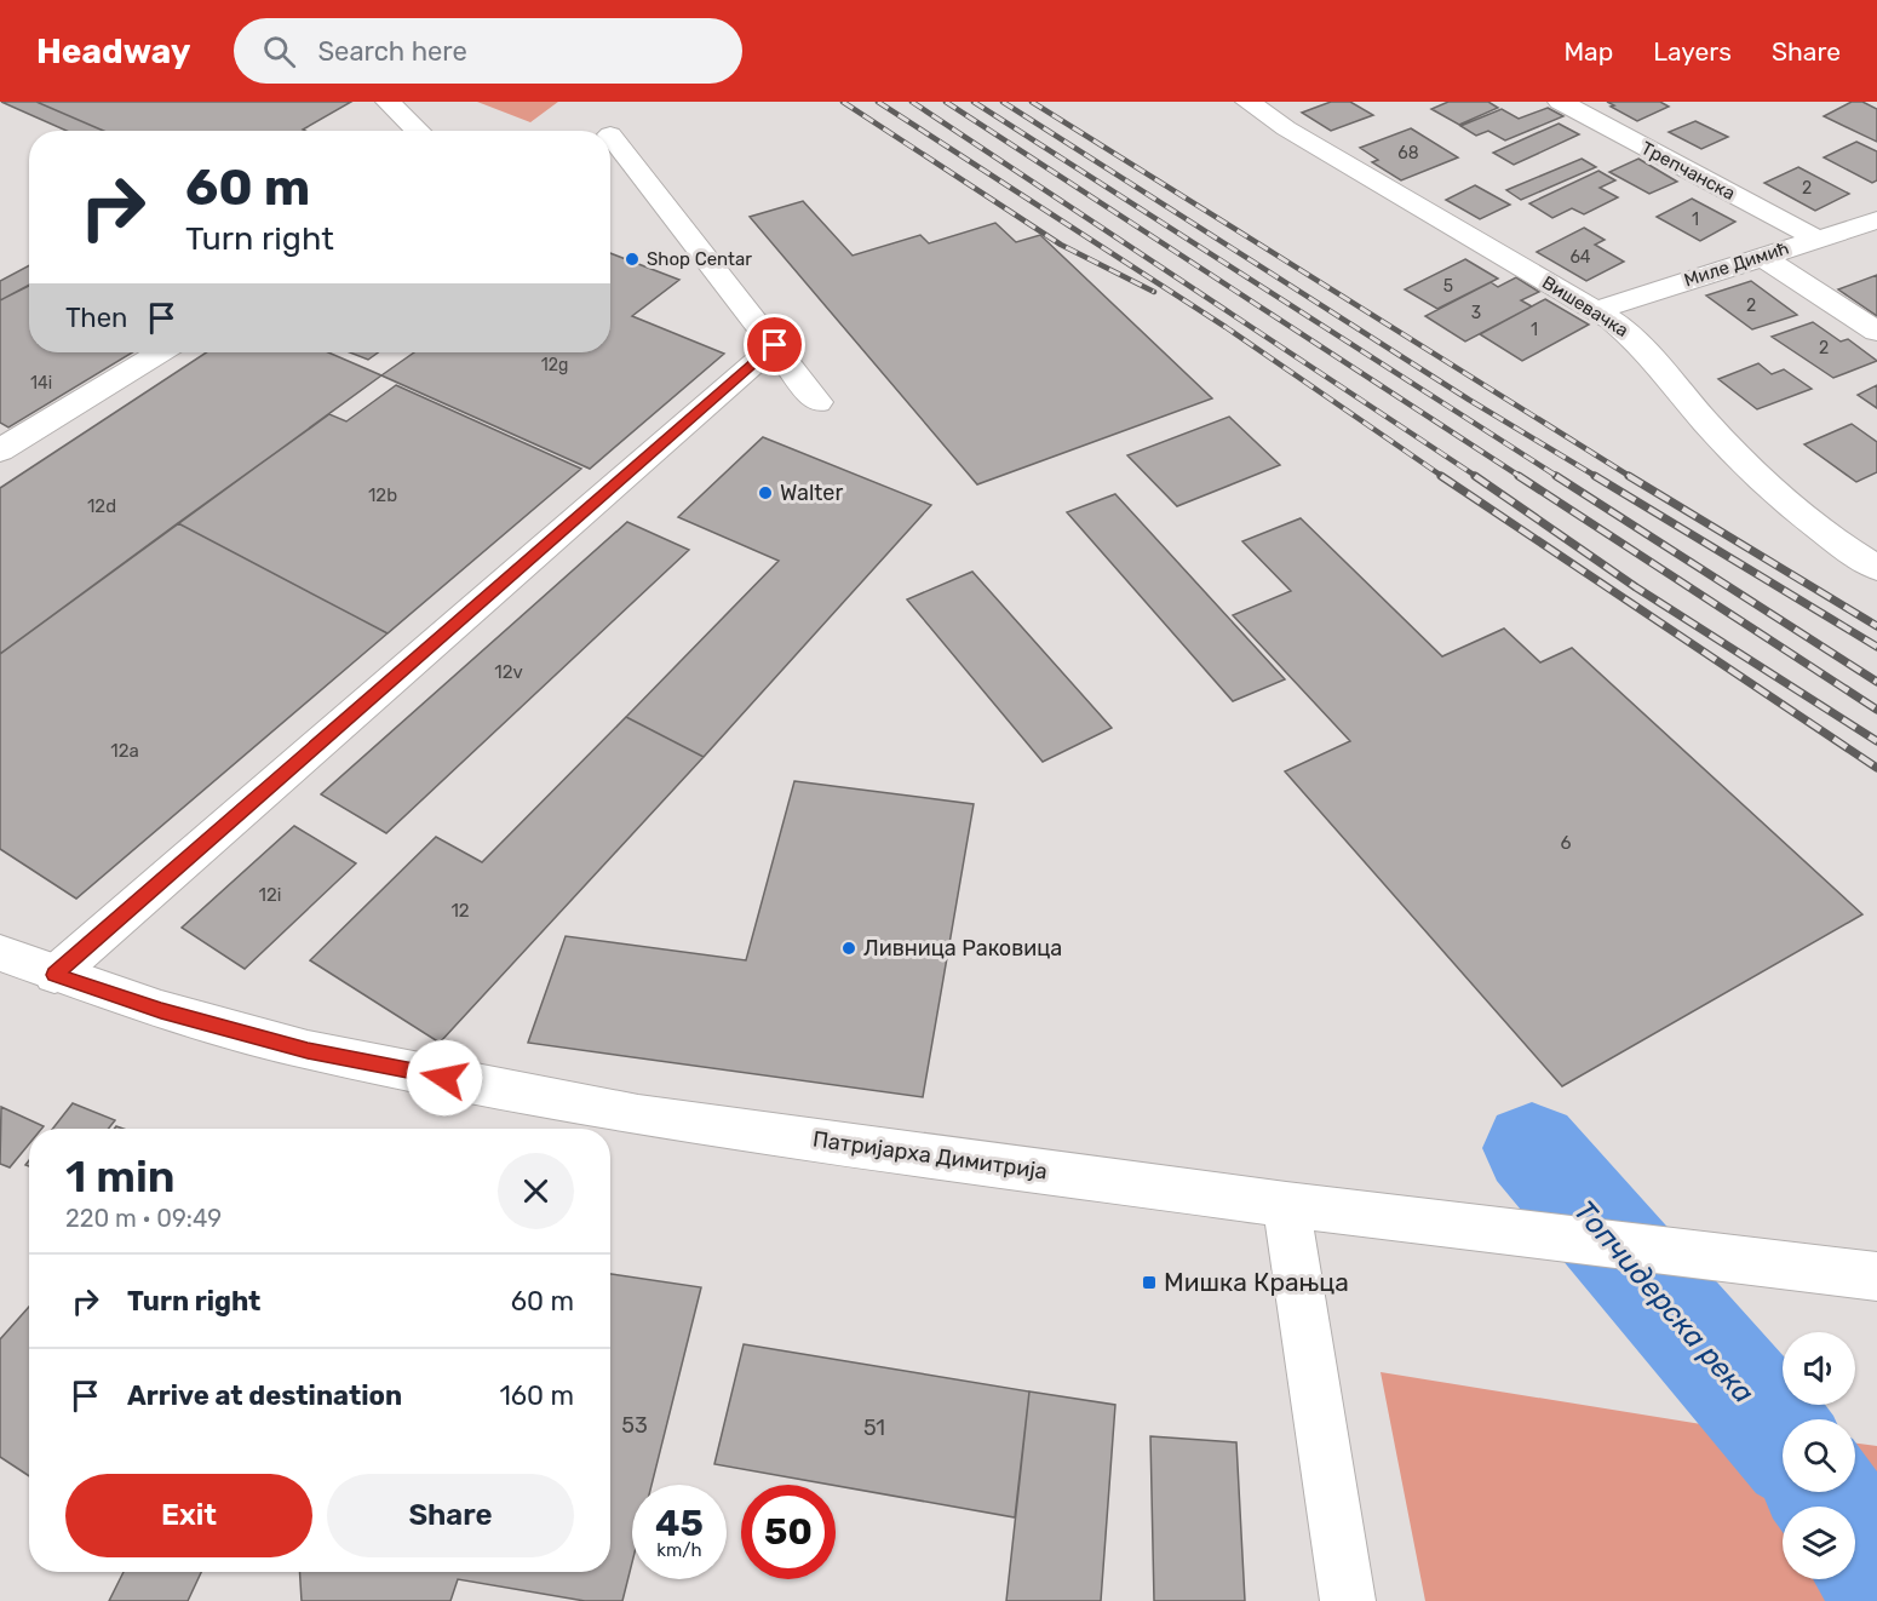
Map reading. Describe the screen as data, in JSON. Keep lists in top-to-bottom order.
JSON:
{
  "streets": {
    "street": [
      "Трепчанска",
      "Миле Димић",
      "Вишевачка",
      "Патријарха Димитрија"
    ]
  },
  "crossings": [
    ["Трепчанска", "Миле Димић"],
    ["Миле Димић", "Вишевачка"]
  ],
  "water": ["Топчидерска река"],
  "places": {
    "other": ["Shop Centar", "Walter", "Ливница Раковица"],
    "transit": ["Мишка Крањца"]
  },
  "house_numbers": [
    "68",
    "2",
    "1",
    "64",
    "5",
    "2",
    "3",
    "1",
    "2",
    "12g",
    "14i",
    "12b",
    "12d",
    "12v",
    "12a",
    "6",
    "12i",
    "12",
    "53",
    "51"
  ],
  "page": {
    "header": "Headway",
    "search": "Search here",
    "nav": ["Map", "Layers", "Share"],
    "turn": ["60 m", "Turn right"],
    "then": "Then",
    "heading": ["1 min", "220 m · 09:49"],
    "list": [
      {
        "name": "Turn right",
        "value": "60 m"
      },
      {
        "name": "Arrive at destination",
        "value": "160 m"
      }
    ],
    "buttons": ["Exit", "Share"],
    "speed": "45 km/h",
    "limit": "50"
  }
}
